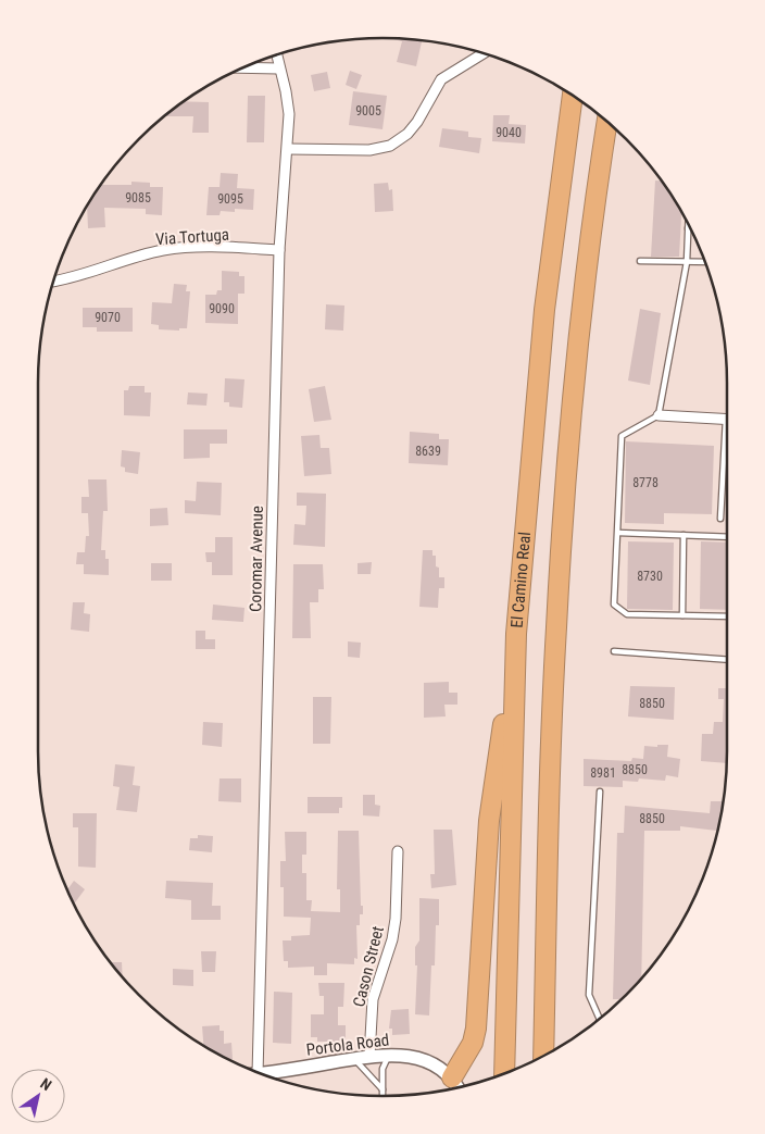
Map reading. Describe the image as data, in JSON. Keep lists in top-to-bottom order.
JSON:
{
  "streets": {
    "highway": ["El Camino Real"],
    "street": [
      "Via Tortuga",
      "Coromar Avenue",
      "Cason Street",
      "Portola Road"
    ]
  },
  "crossings": [
    ["Via Tortuga", "Coromar Avenue"],
    ["Cason Street", "Portola Road"]
  ],
  "house_numbers": [
    "9005",
    "9040",
    "9085",
    "9095",
    "9090",
    "9070",
    "8639",
    "8778",
    "8730",
    "8850",
    "8850",
    "8981",
    "8850"
  ],
  "north": "top right"
}
